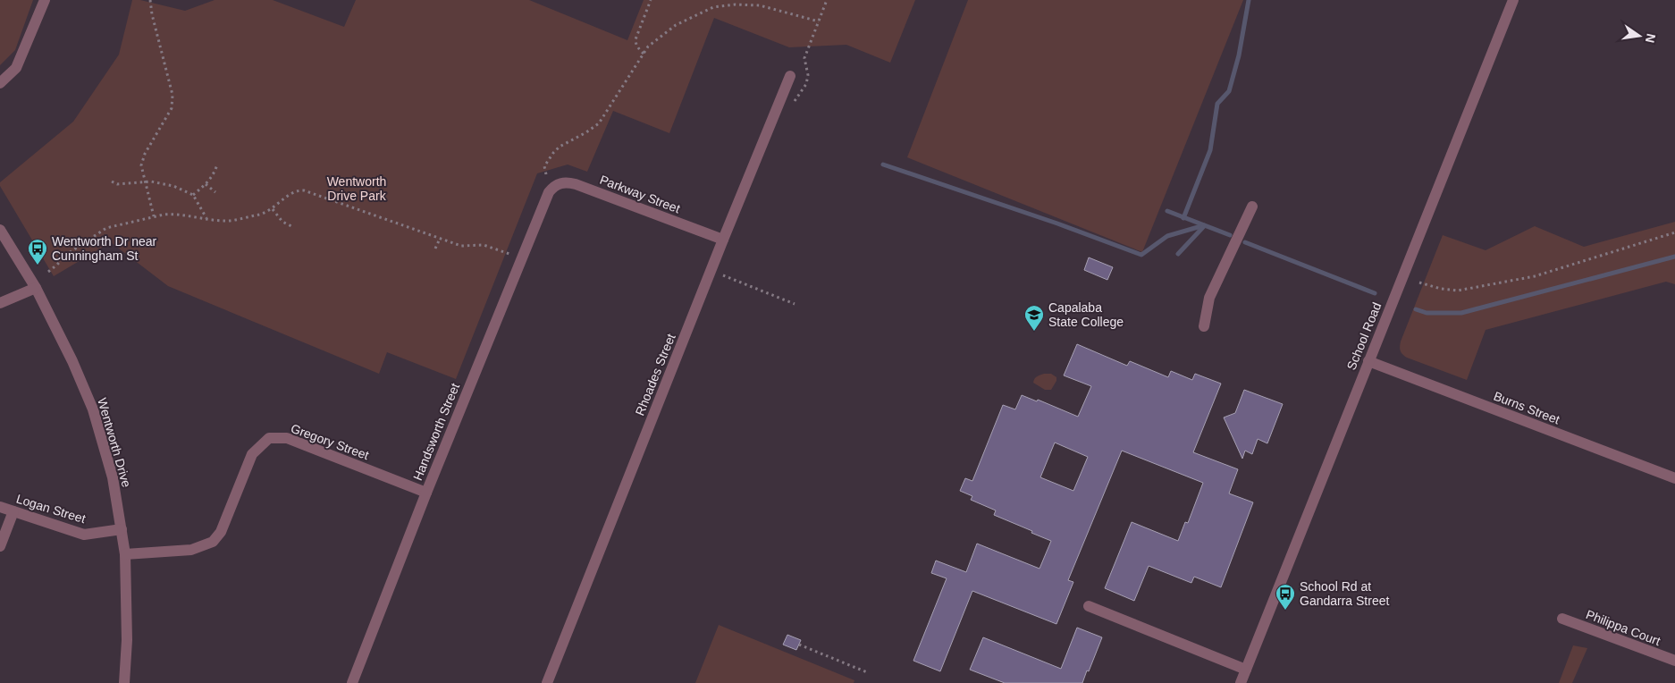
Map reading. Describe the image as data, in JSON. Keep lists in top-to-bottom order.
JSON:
{
  "streets": {
    "street": [
      "Parkway Street",
      "School Road",
      "Rhoades Street",
      "Burns Street",
      "Handsworth Street",
      "Gregory Street",
      "Wentworth Drive",
      "Logan Street",
      "Philippa Court"
    ]
  },
  "crossings": [
    ["Parkway Street", "Rhoades Street"],
    ["Parkway Street", "Handsworth Street"],
    ["School Road", "Burns Street"],
    ["Handsworth Street", "Gregory Street"],
    ["Gregory Street", "Wentworth Drive"],
    ["Wentworth Drive", "Logan Street"]
  ],
  "parks": ["Wentworth Drive Park"],
  "places": {
    "bus stop": ["Wentworth Dr near Cunningham St", "School Rd at Gandarra Street"],
    "school or university": ["Capalaba State College"]
  },
  "north": "right"
}
